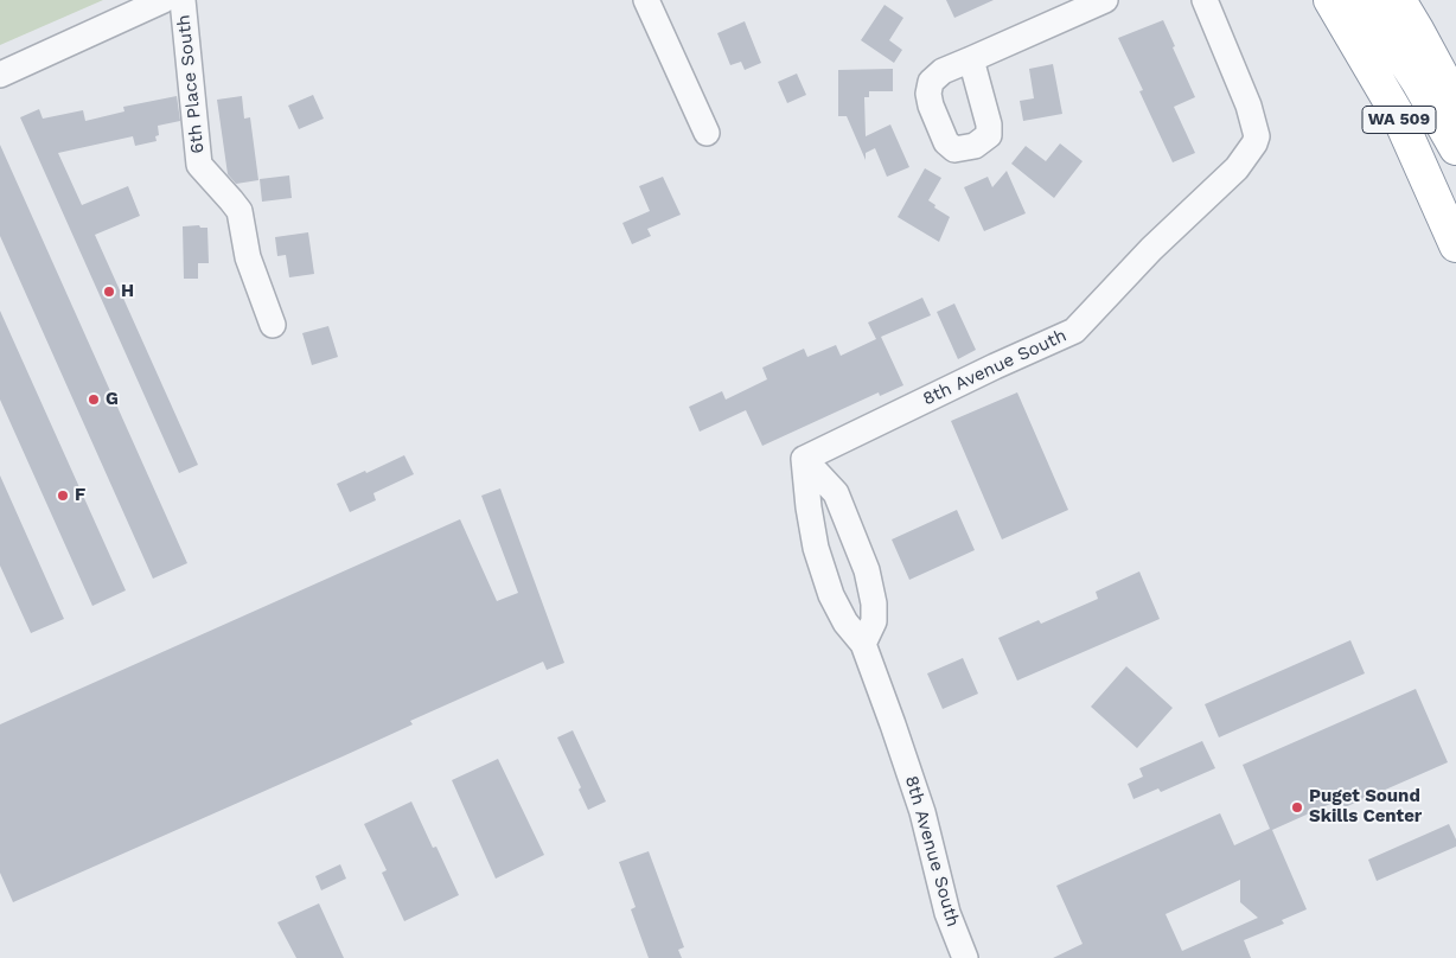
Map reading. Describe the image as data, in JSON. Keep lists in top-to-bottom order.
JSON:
{
  "streets": {
    "highway": ["WA 509"],
    "street": ["6th Place South", "8th Avenue South"]
  },
  "places": [
    "H",
    "G",
    "F",
    "Puget Sound Skills Center"
  ]
}
